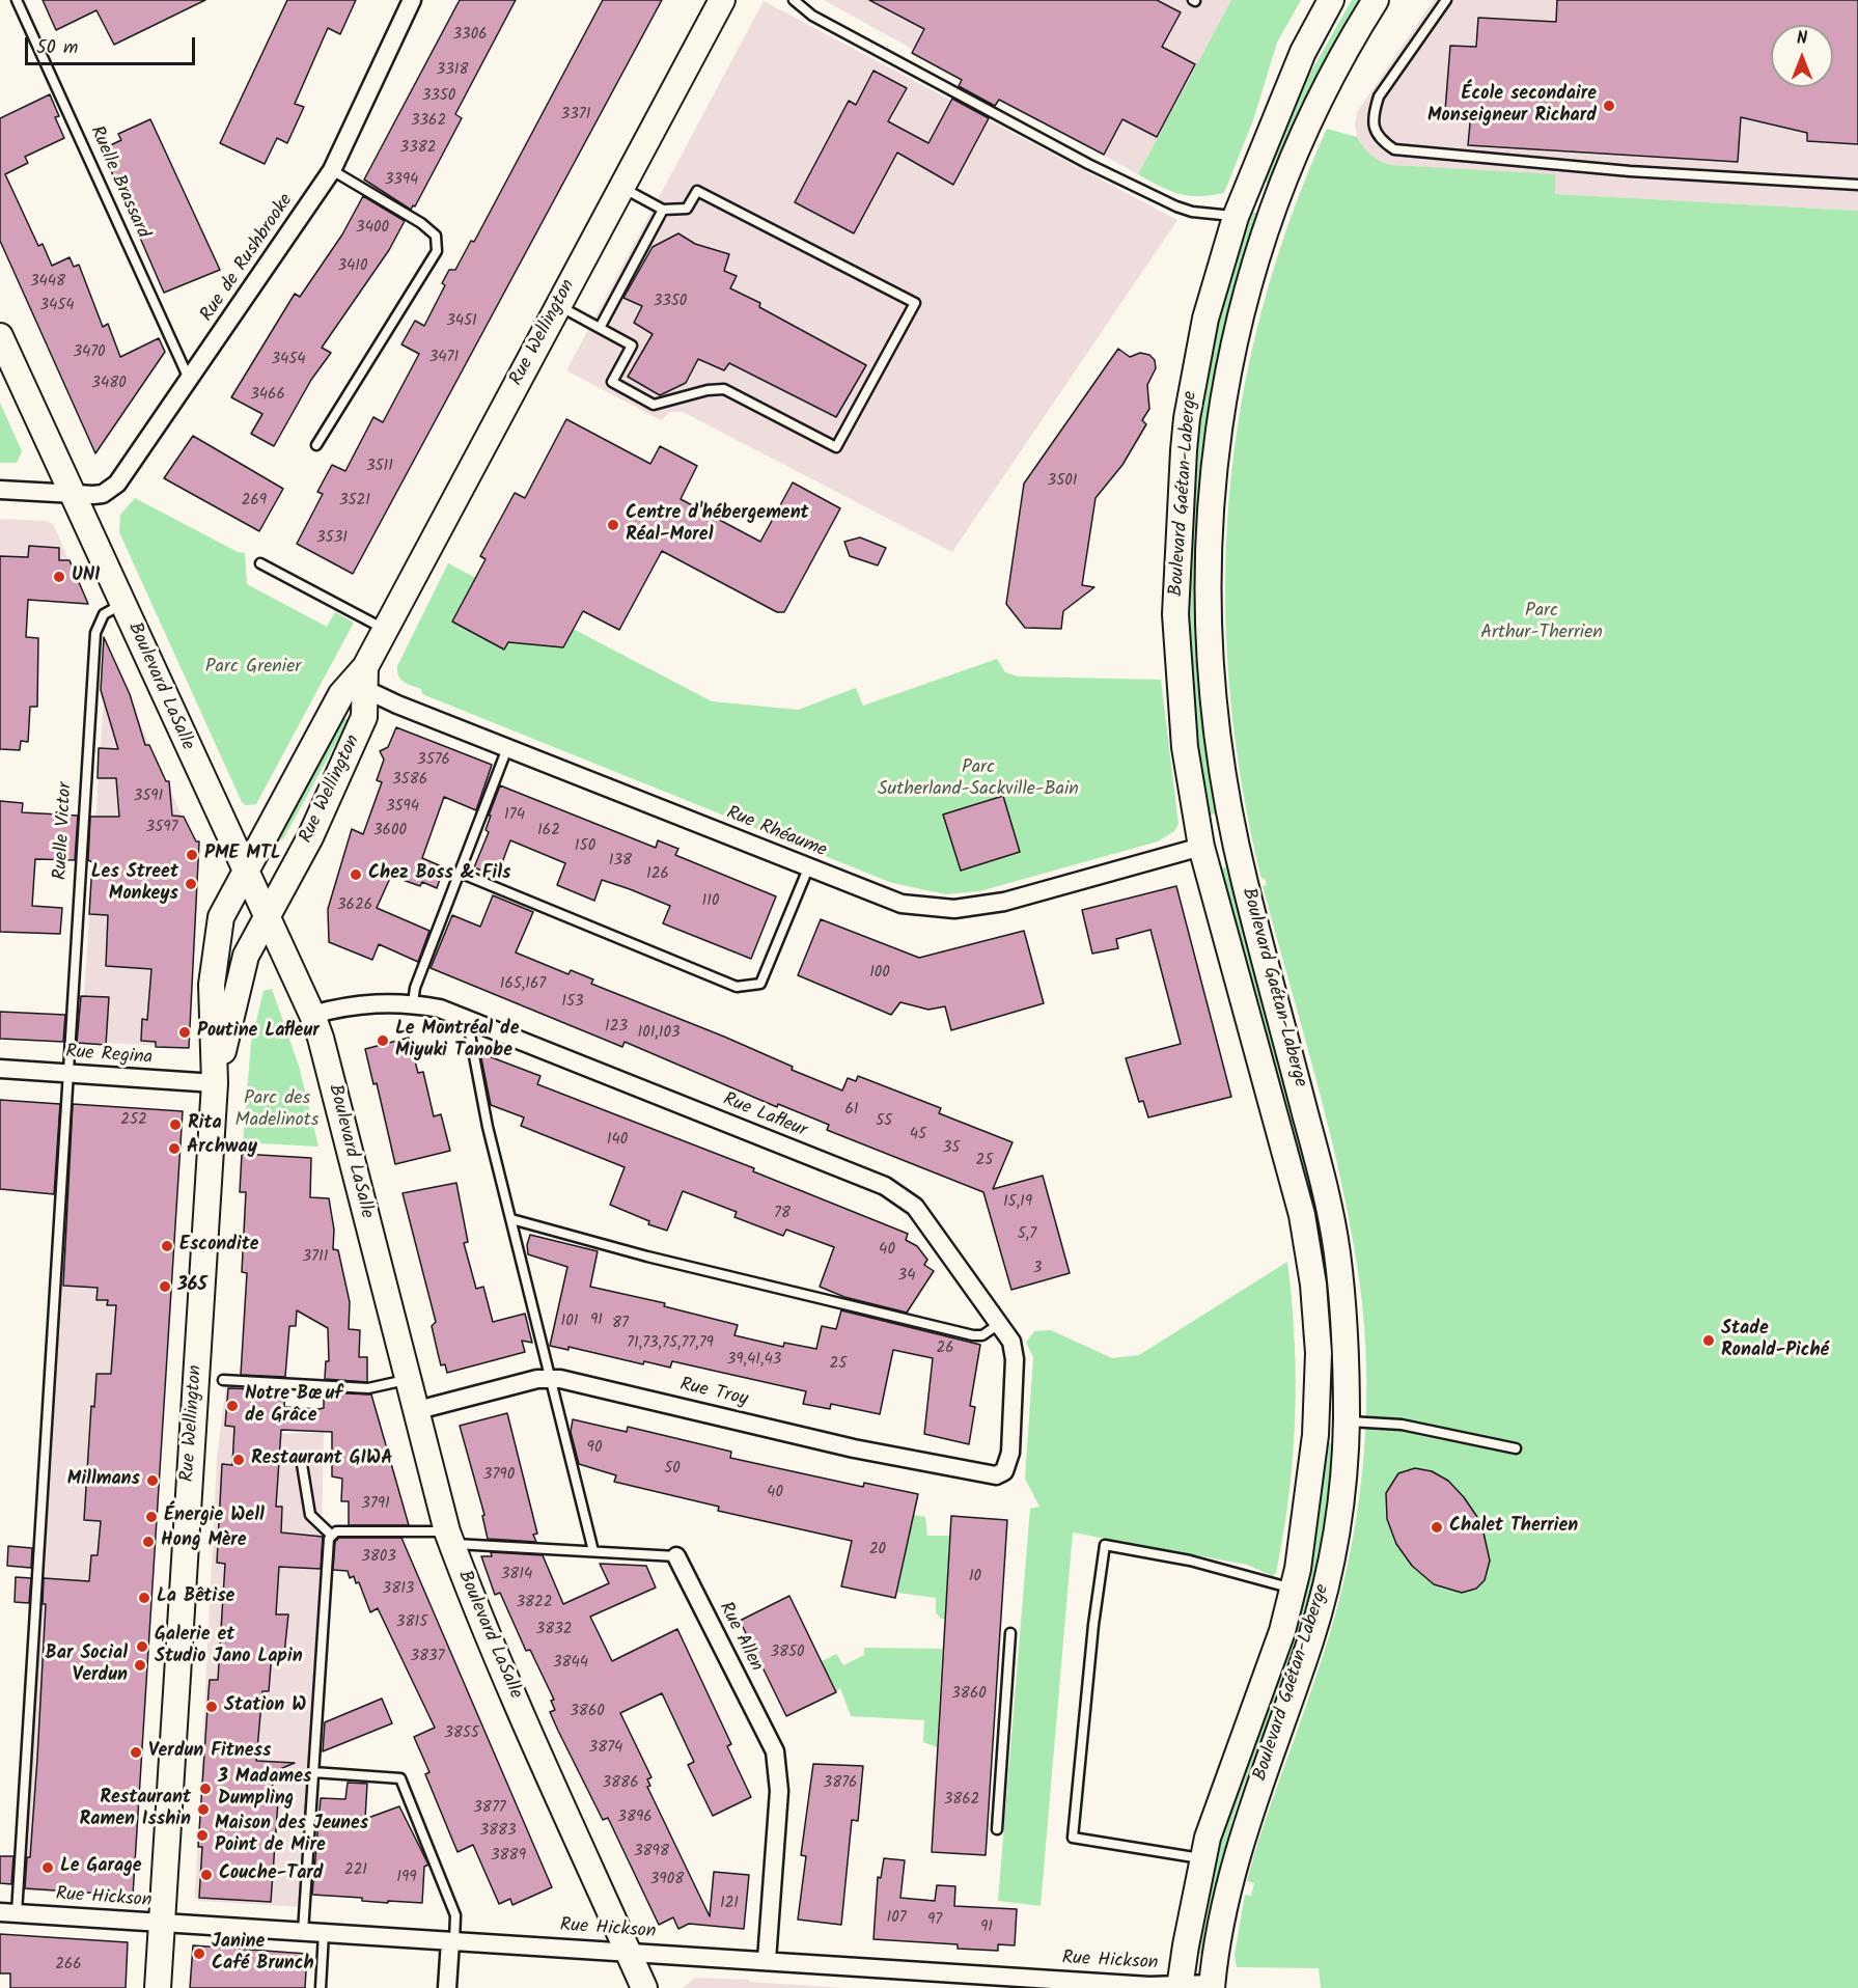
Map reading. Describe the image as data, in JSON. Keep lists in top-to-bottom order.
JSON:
{
  "streets": {
    "main road": ["Rue Wellington", "Boulevard Gaétan-Laberge", "Boulevard LaSalle"],
    "street": [
      "Rue de Rushbrooke",
      "Rue Rhéaume",
      "Rue Regina",
      "Rue Lafleur",
      "Rue Troy",
      "Rue Allen",
      "Rue Hickson"
    ],
    "lane": ["Ruelle Brassard", "Ruelle Victor"]
  },
  "crossings": [
    ["Ruelle Brassard", "Rue de Rushbrooke"],
    ["Rue de Rushbrooke", "Boulevard LaSalle"],
    ["Rue Wellington", "Boulevard LaSalle"],
    ["Rue Wellington", "Rue Rhéaume"],
    ["Rue Wellington", "Rue Regina"],
    ["Rue Wellington", "Rue Hickson"],
    ["Boulevard Gaétan-Laberge", "Rue Rhéaume"],
    ["Boulevard Gaétan-Laberge", "Rue Hickson"],
    ["Boulevard LaSalle", "Ruelle Victor"],
    ["Boulevard LaSalle", "Rue Lafleur"],
    ["Boulevard LaSalle", "Rue Troy"],
    ["Boulevard LaSalle", "Rue Allen"],
    ["Boulevard LaSalle", "Rue Hickson"],
    ["Ruelle Victor", "Rue Regina"],
    ["Ruelle Victor", "Rue Hickson"],
    ["Rue Lafleur", "Rue Troy"],
    ["Rue Allen", "Rue Hickson"]
  ],
  "parks": [
    "Parc Arthur-Therrien",
    "Parc Grenier",
    "Parc Sutherland-Sackville-Bain",
    "Parc des Madelinots"
  ],
  "places": [
    "École secondaire Monseigneur Richard",
    "Centre d'hébergement Réal-Morel",
    "UNI",
    "PME MTL",
    "Chez Boss & Fils",
    "Les Street Monkeys",
    "Poutine Lafleur",
    "Le Montréal de Miyuki Tanobe",
    "Rita",
    "Archway",
    "Escondite",
    "365",
    "Stade Ronald-Piché",
    "Notre Bœuf de Grâce",
    "Restaurant GIWA",
    "Millmans",
    "Énergie Well",
    "Chalet Therrien",
    "Hong Mère",
    "La Bêtise",
    "Galerie et Studio Jano Lapin",
    "Bar Social Verdun",
    "Station W",
    "Verdun Fitness",
    "3 Madames Dumpling",
    "Restaurant Ramen Isshin",
    "Maison des Jeunes Point de Mire",
    "Le Garage",
    "Couche-Tard",
    "Janine Café Brunch"
  ],
  "house_numbers": [
    "3306",
    "3318",
    "3350",
    "3371",
    "3362",
    "3382",
    "3394",
    "3400",
    "3410",
    "3448",
    "3350",
    "3454",
    "3451",
    "3470",
    "3471",
    "3454",
    "3480",
    "3466",
    "3511",
    "3501",
    "269",
    "3521",
    "3531",
    "3576",
    "3586",
    "3591",
    "3594",
    "174",
    "3597",
    "3600",
    "162",
    "150",
    "138",
    "126",
    "110",
    "3626",
    "100",
    "165,167",
    "153",
    "123",
    "101,103",
    "61",
    "252",
    "55",
    "45",
    "140",
    "35",
    "25",
    "15,19",
    "78",
    "5,7",
    "40",
    "3711",
    "3",
    "34",
    "91",
    "101",
    "87",
    "71,73,75,77,79",
    "26",
    "39,41,43",
    "25",
    "90",
    "50",
    "3790",
    "40",
    "3791",
    "20",
    "3803",
    "3814",
    "10",
    "3813",
    "3822",
    "3815",
    "3832",
    "3850",
    "3837",
    "3844",
    "3860",
    "3860",
    "3855",
    "3874",
    "3886",
    "3876",
    "3862",
    "3877",
    "3896",
    "3883",
    "3898",
    "3889",
    "221",
    "199",
    "3908",
    "121",
    "107",
    "97",
    "91",
    "266"
  ],
  "scale_bar": "50 m",
  "north": "top"
}
